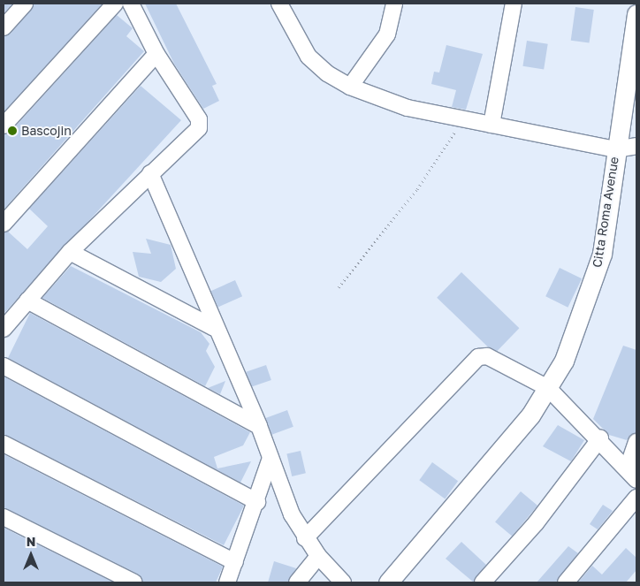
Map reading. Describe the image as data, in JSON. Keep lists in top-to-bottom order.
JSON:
{
  "streets": {
    "street": ["Citta Roma Avenue"]
  },
  "places": ["Bascojin"],
  "north": "top"
}
